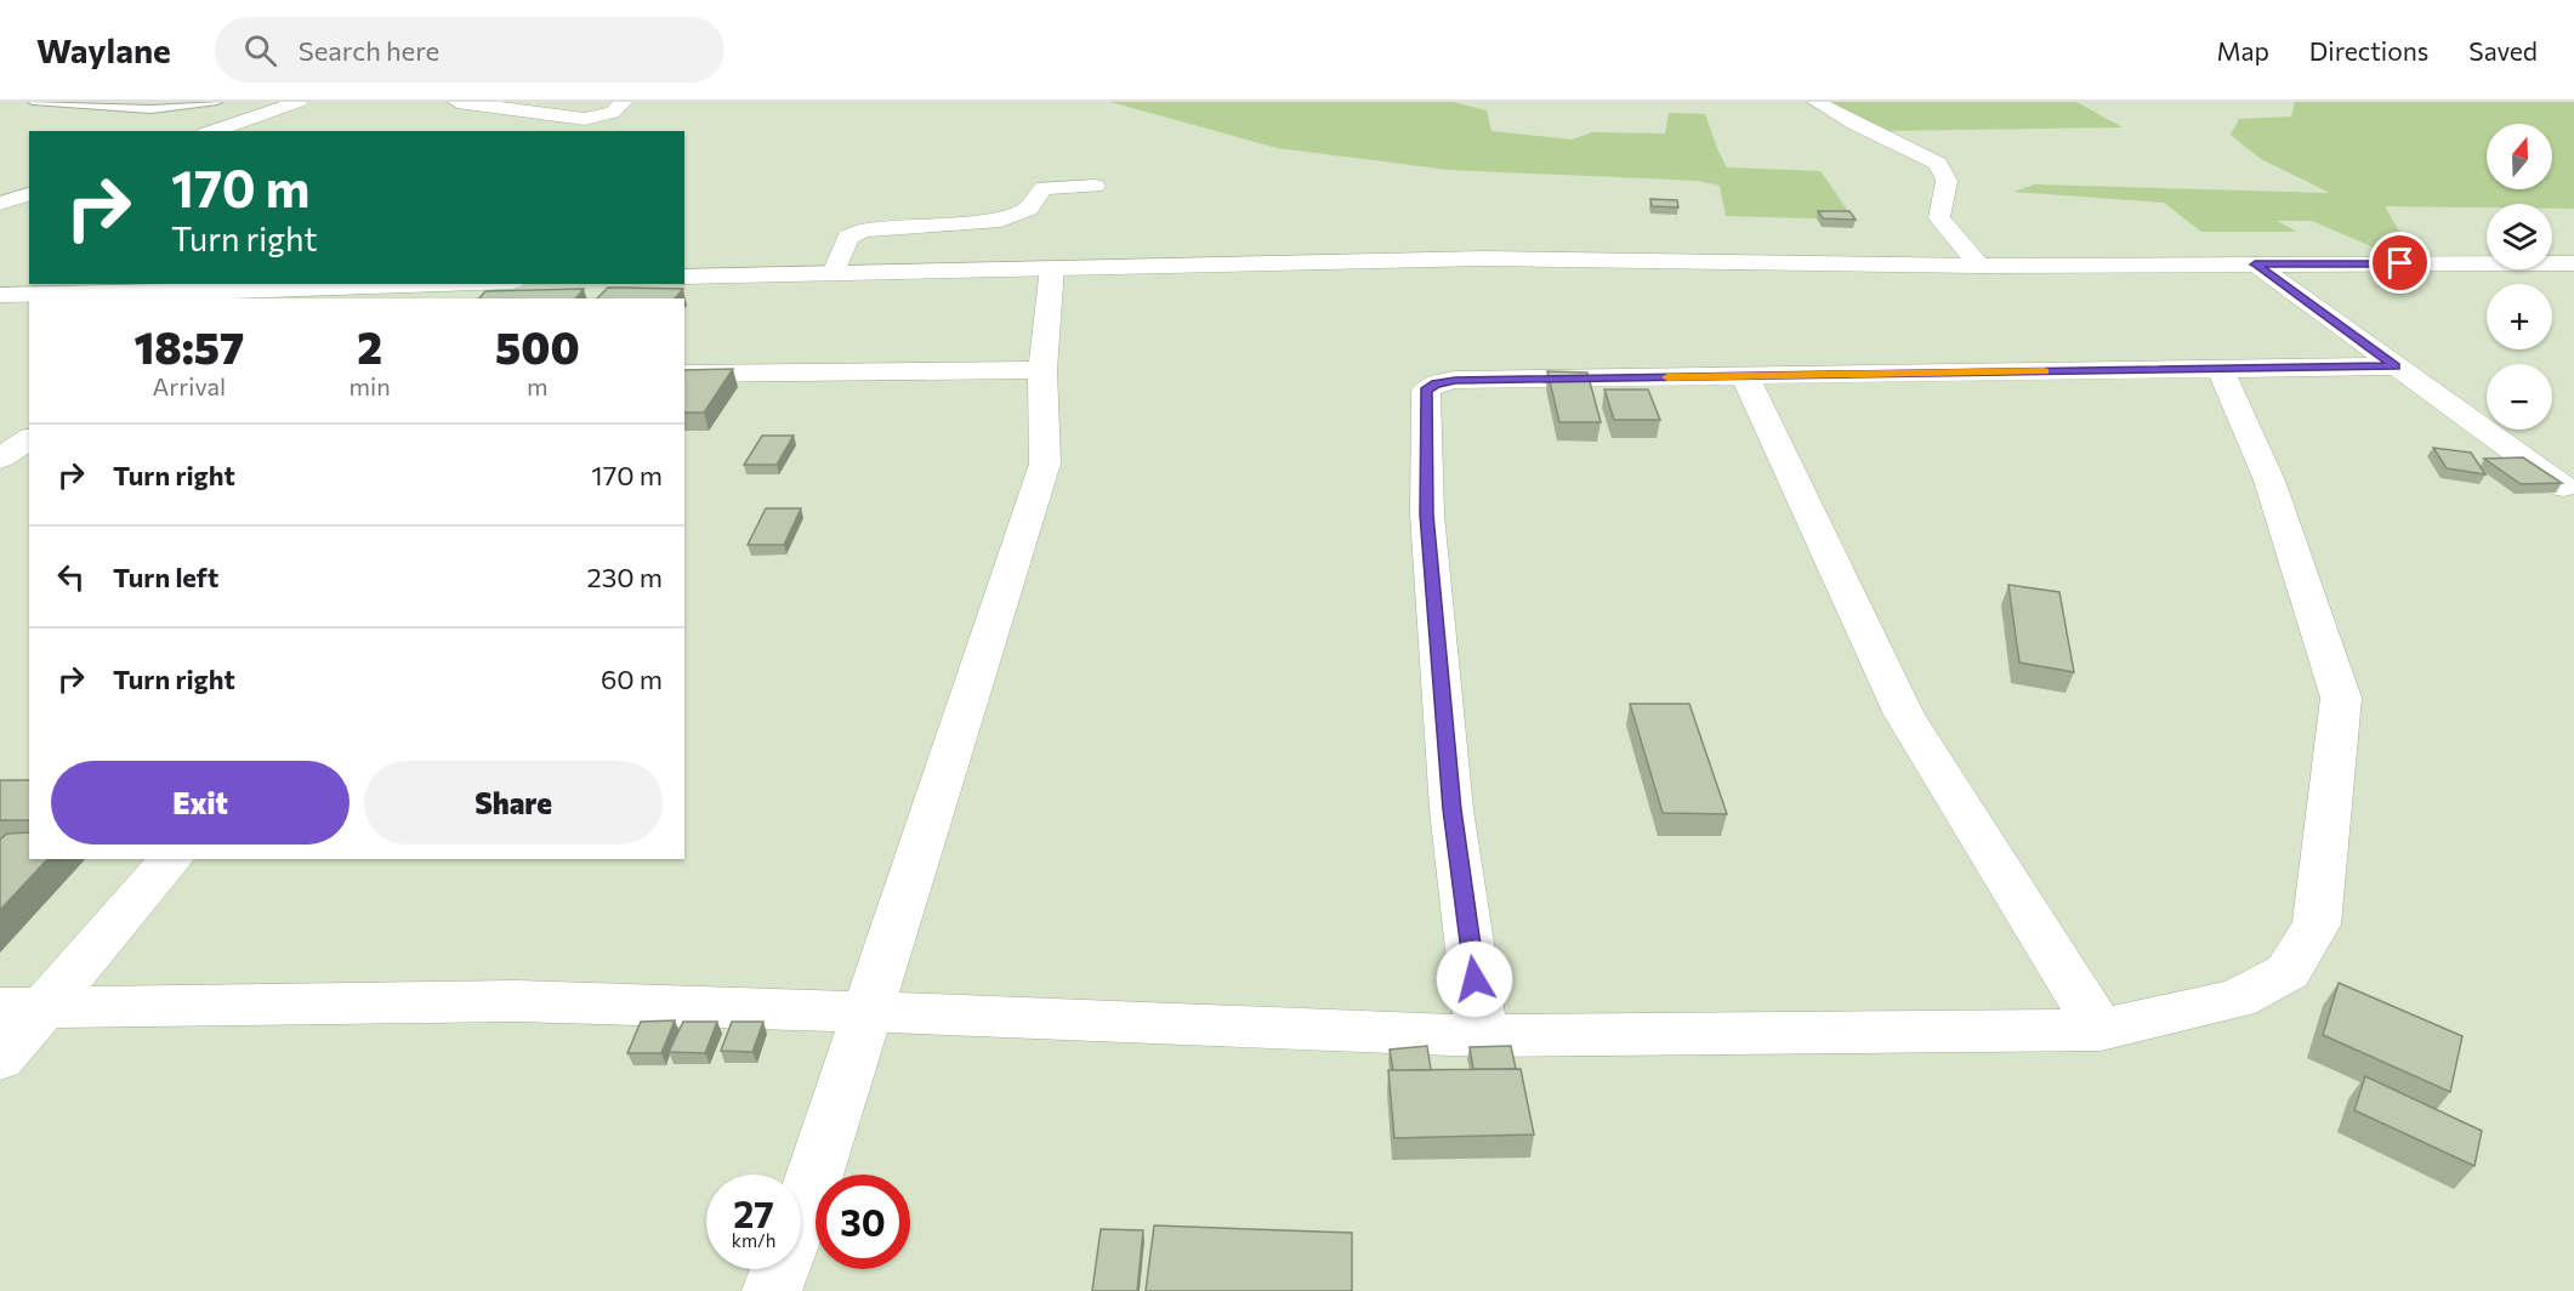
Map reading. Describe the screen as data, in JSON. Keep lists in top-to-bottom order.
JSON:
{
  "north": "top",
  "page": {
    "header": "Waylane",
    "search": "Search here",
    "nav": ["Map", "Directions", "Saved"],
    "map_buttons": ["+", "−"],
    "turn": ["170 m", "Turn right"],
    "eta": [
      "18:57",
      "Arrival",
      "2",
      "min",
      "500",
      "m"
    ],
    "list": [
      {
        "name": "Turn right",
        "value": "170 m"
      },
      {
        "name": "Turn left",
        "value": "230 m"
      },
      {
        "name": "Turn right",
        "value": "60 m"
      }
    ],
    "buttons": ["Exit", "Share"],
    "speed": "27 km/h",
    "limit": "30"
  }
}
